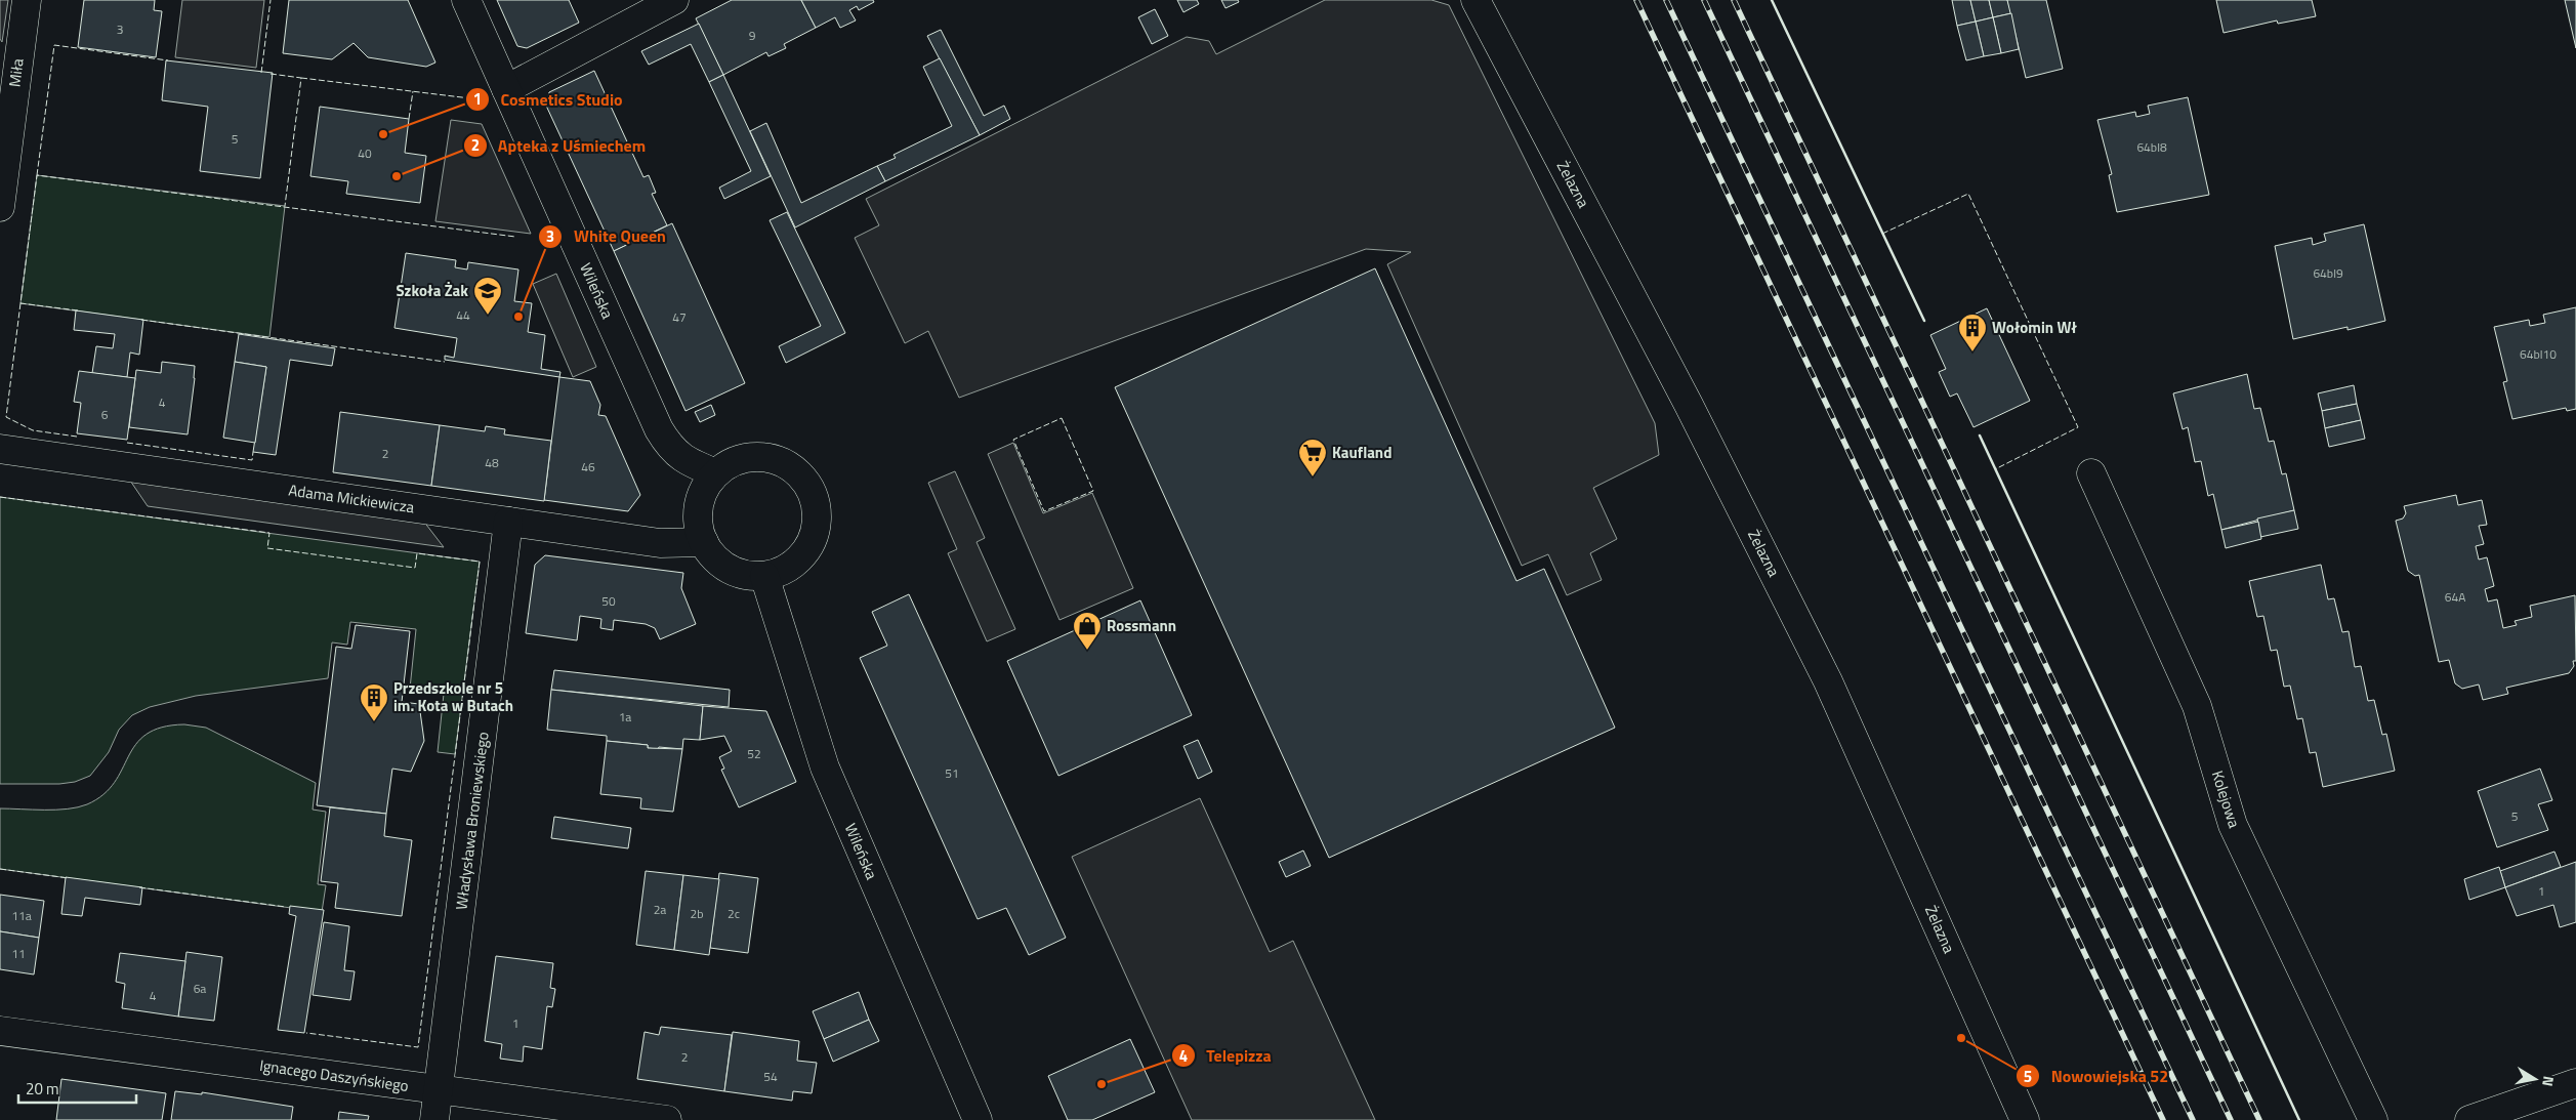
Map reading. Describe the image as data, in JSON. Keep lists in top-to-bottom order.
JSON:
{
  "streets": {
    "street": [
      "Miła",
      "Żelazna",
      "Wileńska",
      "Adama Mickiewicza",
      "Kolejowa",
      "Władysława Broniewskiego",
      "Ignacego Daszyńskiego"
    ]
  },
  "crossings": [
    ["Wileńska", "Adama Mickiewicza"],
    ["Adama Mickiewicza", "Władysława Broniewskiego"],
    ["Władysława Broniewskiego", "Ignacego Daszyńskiego"]
  ],
  "places": {
    "other": [
      "Cosmetics Studio",
      "Apteka z Uśmiechem",
      "White Queen",
      "Nowowiejska 52",
      "Telepizza"
    ],
    "school or university": ["Szkoła Żak"],
    "building": ["Wołomin Wł", "Przedszkole nr 5 im. Kota w Butach"],
    "supermarket": ["Kaufland"],
    "shop": ["Rossmann"]
  },
  "house_numbers": [
    "3",
    "9",
    "5",
    "64bl8",
    "40",
    "64bl9",
    "44",
    "47",
    "64bl10",
    "4",
    "6",
    "2",
    "48",
    "46",
    "64A",
    "50",
    "1a",
    "52",
    "51",
    "5",
    "1",
    "2a",
    "2b",
    "2c",
    "11a",
    "11",
    "6a",
    "4",
    "1",
    "2",
    "54"
  ],
  "scale_bar": "20 m",
  "north": "right"
}
